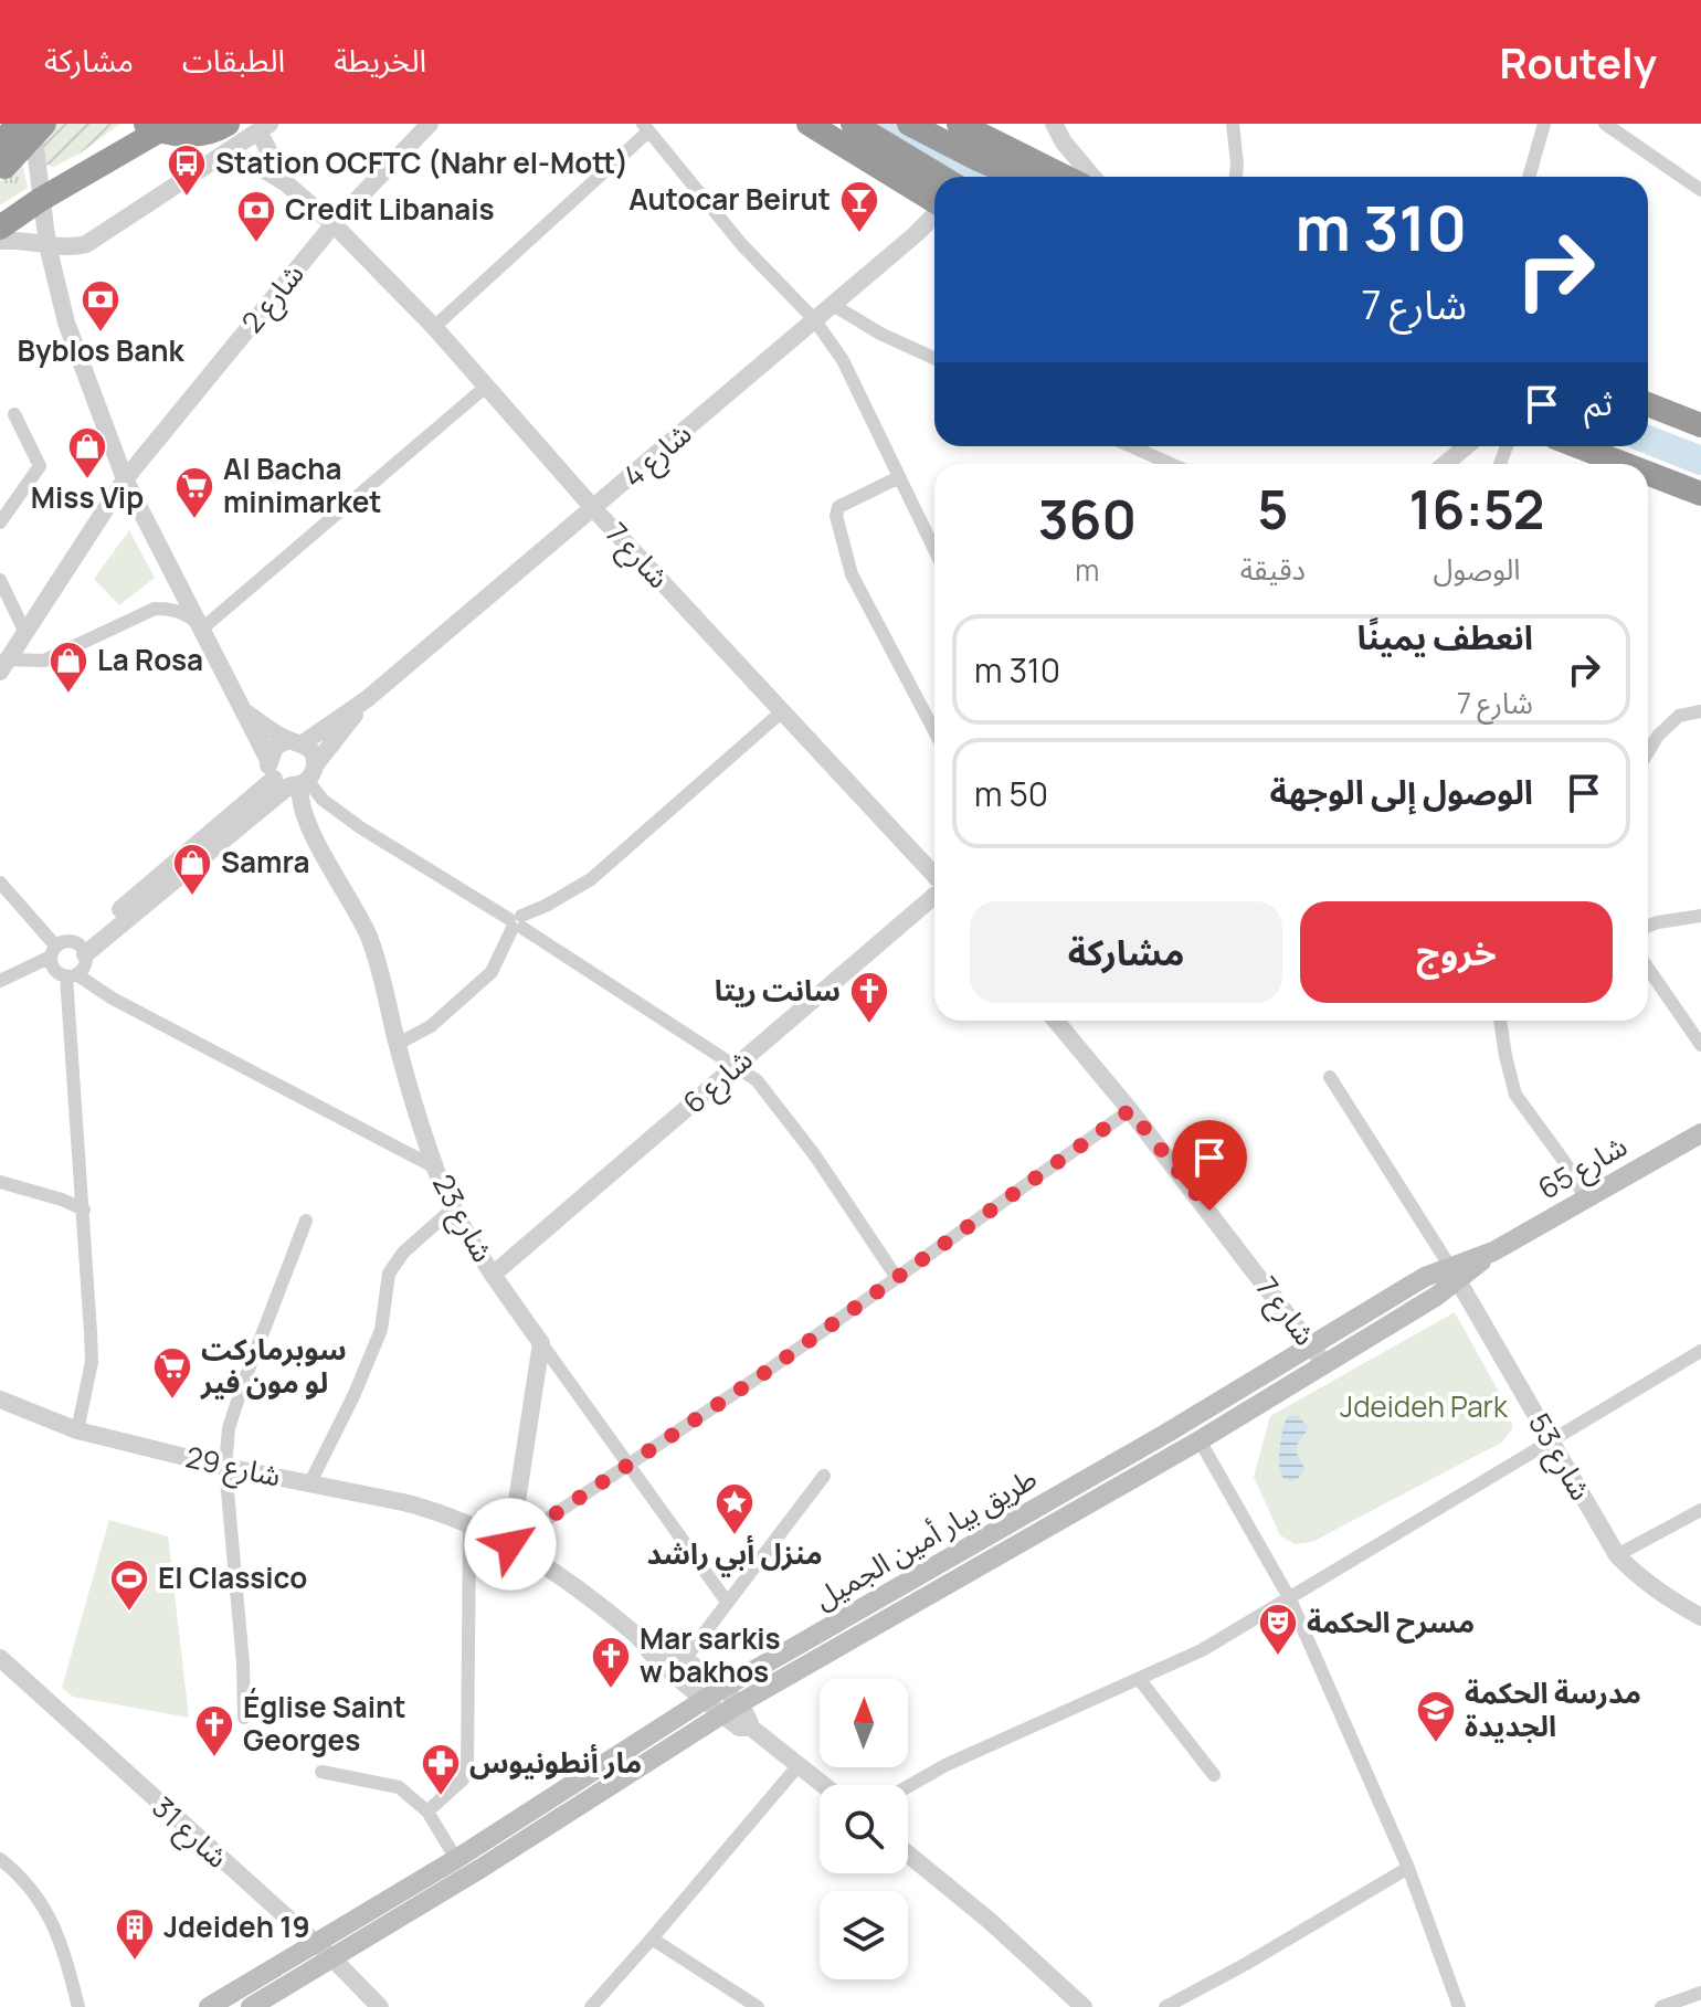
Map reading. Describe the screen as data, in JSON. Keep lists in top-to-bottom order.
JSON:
{
  "streets": {
    "main road": ["شارع 65", "طريق بيار أمين الجميل"],
    "street": [
      "شارع 2",
      "شارع 4",
      "شارع 7",
      "شارع 6",
      "شارع 23",
      "شارع 53",
      "شارع 29",
      "شارع 31"
    ]
  },
  "crossings": [
    ["شارع 2", "شارع 7"],
    ["شارع 4", "شارع 7"],
    ["شارع 4", "شارع 23"],
    ["شارع 7", "طريق بيار أمين الجميل"],
    ["شارع 6", "شارع 23"],
    ["شارع 65", "شارع 53"],
    ["شارع 65", "طريق بيار أمين الجميل"],
    ["شارع 53", "طريق بيار أمين الجميل"],
    ["شارع 29", "طريق بيار أمين الجميل"],
    ["طريق بيار أمين الجميل", "شارع 31"]
  ],
  "parks": ["Jdeideh Park"],
  "places": {
    "bus stop": ["Station OCFTC (Nahr el-Mott)"],
    "bar": ["Autocar Beirut"],
    "bank": ["Credit Libanais", "Byblos Bank"],
    "shop": ["Miss Vip", "La Rosa", "Samra"],
    "supermarket": ["Al Bacha minimarket", "سوبرماركت لو مون فير"],
    "church": ["سانت ريتا", "Mar sarkis w bakhos", "Église Saint Georges"],
    "place": ["منزل أبي راشد"],
    "sports": ["El Classico"],
    "theatre": ["مسرح الحكمة"],
    "school or university": ["مدرسة الحكمة الجديدة"],
    "pharmacy": ["مار أنطونيوس"],
    "building": ["Jdeideh 19"]
  },
  "north": "top",
  "page": {
    "header": "Routely",
    "nav": ["الخريطة", "الطبقات", "مشاركة"],
    "turn": ["310 m", "شارع 7"],
    "then": "ثم",
    "eta": [
      "16:52",
      "الوصول",
      "5",
      "دقيقة",
      "360",
      "m"
    ],
    "list": [
      {
        "name": "انعطف يمينًا",
        "note": "شارع 7",
        "value": "310 m"
      },
      {
        "name": "الوصول إلى الوجهة",
        "value": "50 m"
      }
    ],
    "buttons": ["خروج", "مشاركة"]
  }
}
